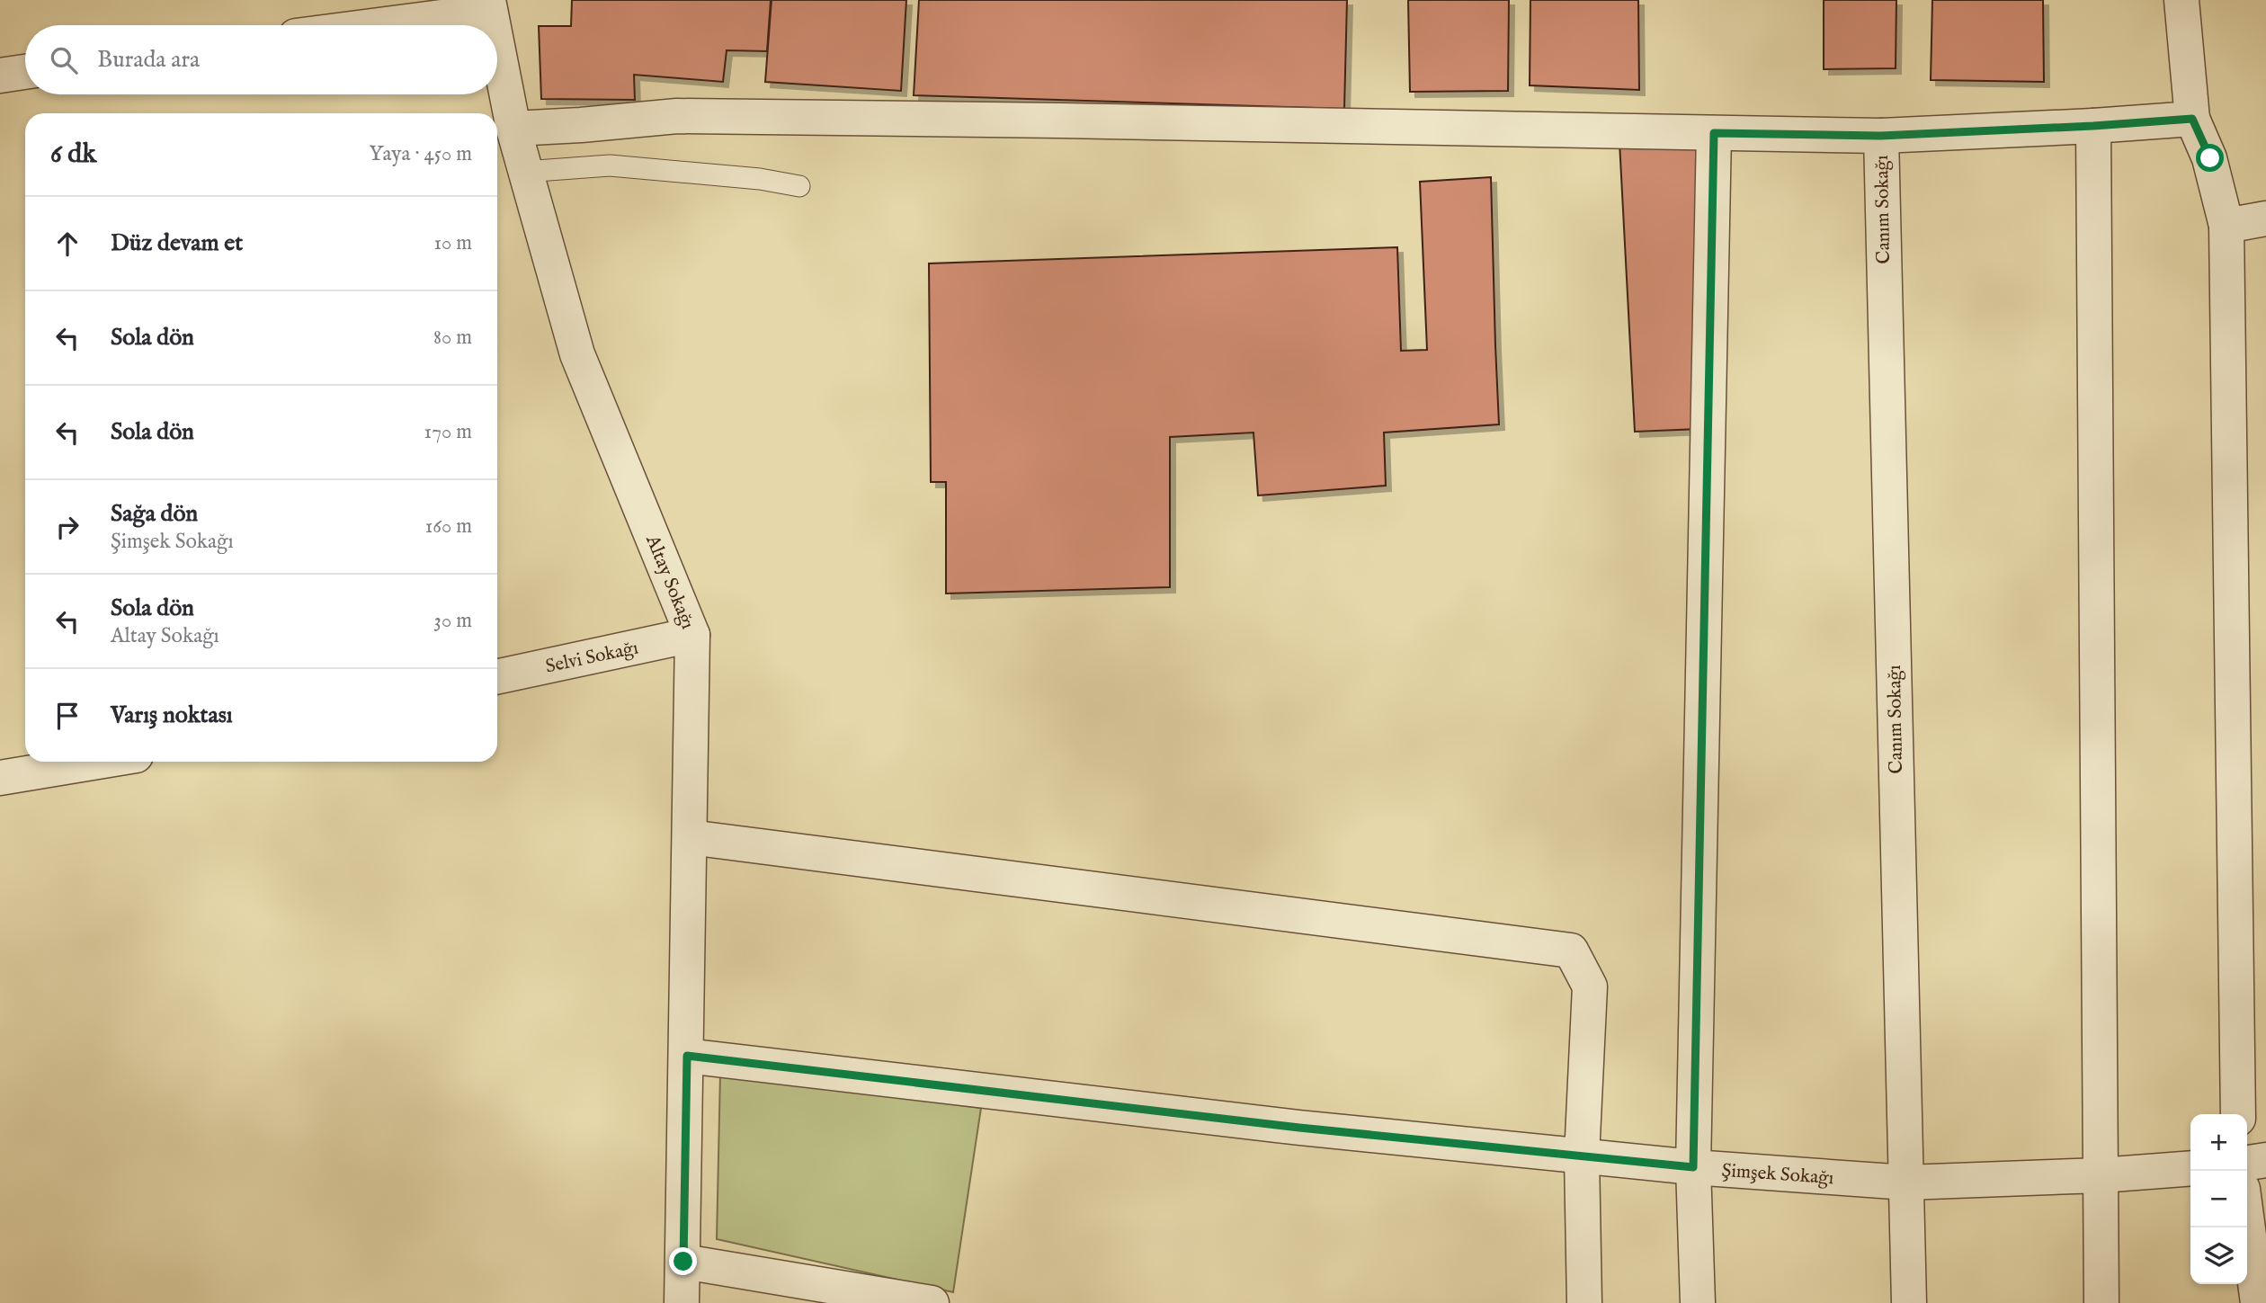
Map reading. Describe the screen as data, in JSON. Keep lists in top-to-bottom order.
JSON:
{
  "streets": {
    "street": [
      "Canım Sokağı",
      "Altay Sokağı",
      "Selvi Sokağı",
      "Şimşek Sokağı"
    ]
  },
  "crossings": [
    ["Canım Sokağı", "Şimşek Sokağı"],
    ["Altay Sokağı", "Selvi Sokağı"],
    ["Altay Sokağı", "Şimşek Sokağı"]
  ],
  "page": {
    "search": "Burada ara",
    "heading": ["6 dk", "Yaya · 450 m"],
    "list": [
      ["Düz devam et", "10 m"],
      ["Sola dön", "80 m"],
      ["Sola dön", "170 m"],
      ["Sağa dön", "Şimşek Sokağı", "160 m"],
      ["Sola dön", "Altay Sokağı", "30 m"],
      "Varış noktası"
    ],
    "map_buttons": ["+", "−"]
  }
}
